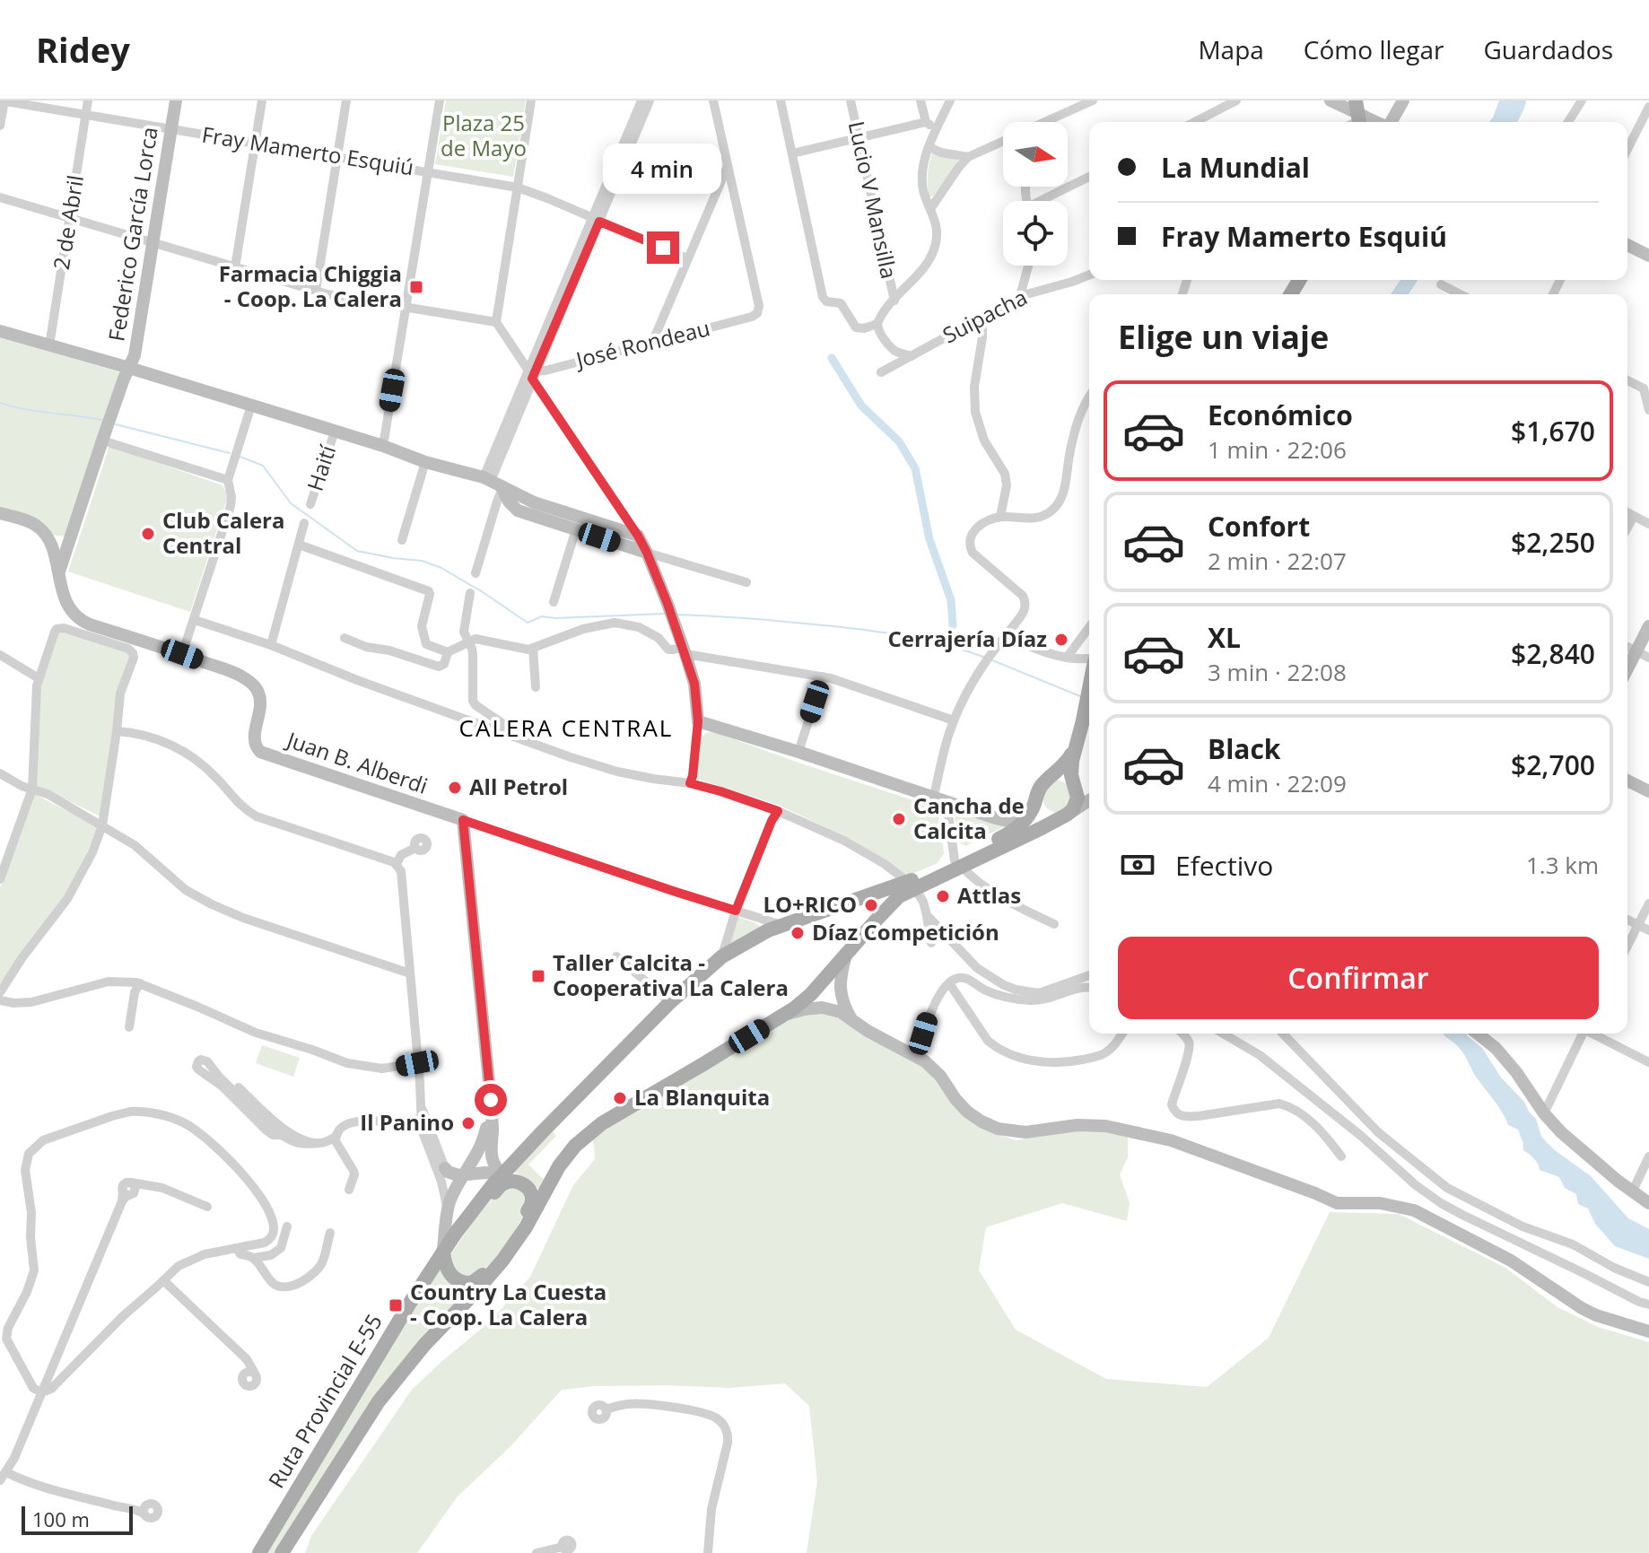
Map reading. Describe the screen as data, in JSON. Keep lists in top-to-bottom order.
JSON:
{
  "streets": {
    "main road": ["Ruta Provincial E-55"],
    "street": [
      "Fray Mamerto Esquiú",
      "Lucio V Mansilla",
      "2 de Abril",
      "Federico García Lorca",
      "Suipacha",
      "José Rondeau",
      "Haití",
      "Juan B. Alberdi"
    ]
  },
  "crossings": [
    ["Fray Mamerto Esquiú", "2 de Abril"],
    ["Fray Mamerto Esquiú", "Federico García Lorca"],
    ["Federico García Lorca", "Juan B. Alberdi"],
    ["Juan B. Alberdi", "Ruta Provincial E-55"]
  ],
  "districts": ["CALERA CENTRAL"],
  "parks": ["Plaza 25 de Mayo"],
  "places": {
    "transit": ["Farmacia Chiggia - Coop. La Calera", "Taller Calcita - Cooperativa La Calera", "Country La Cuesta - Coop. La Calera"],
    "other": [
      "Club Calera Central",
      "Cerrajería Díaz",
      "All Petrol",
      "Cancha de Calcita",
      "Attlas",
      "LO+RICO",
      "Díaz Competición",
      "La Blanquita",
      "Il Panino"
    ]
  },
  "scale_bar": "100 m",
  "north": "right",
  "page": {
    "header": "Ridey",
    "nav": ["Mapa", "Cómo llegar", "Guardados"],
    "banner": ["La Mundial", "Fray Mamerto Esquiú"],
    "bubble": "4 min",
    "heading": "Elige un viaje",
    "list": [
      {
        "name": "Económico",
        "note": "1 min · 22:06",
        "value": "$1,670"
      },
      {
        "name": "Confort",
        "note": "2 min · 22:07",
        "value": "$2,250"
      },
      {
        "name": "XL",
        "note": "3 min · 22:08",
        "value": "$2,840"
      },
      {
        "name": "Black",
        "note": "4 min · 22:09",
        "value": "$2,700"
      }
    ],
    "pay": ["Efectivo", "1.3 km"],
    "buttons": "Confirmar",
    "scale": "100 m"
  }
}
